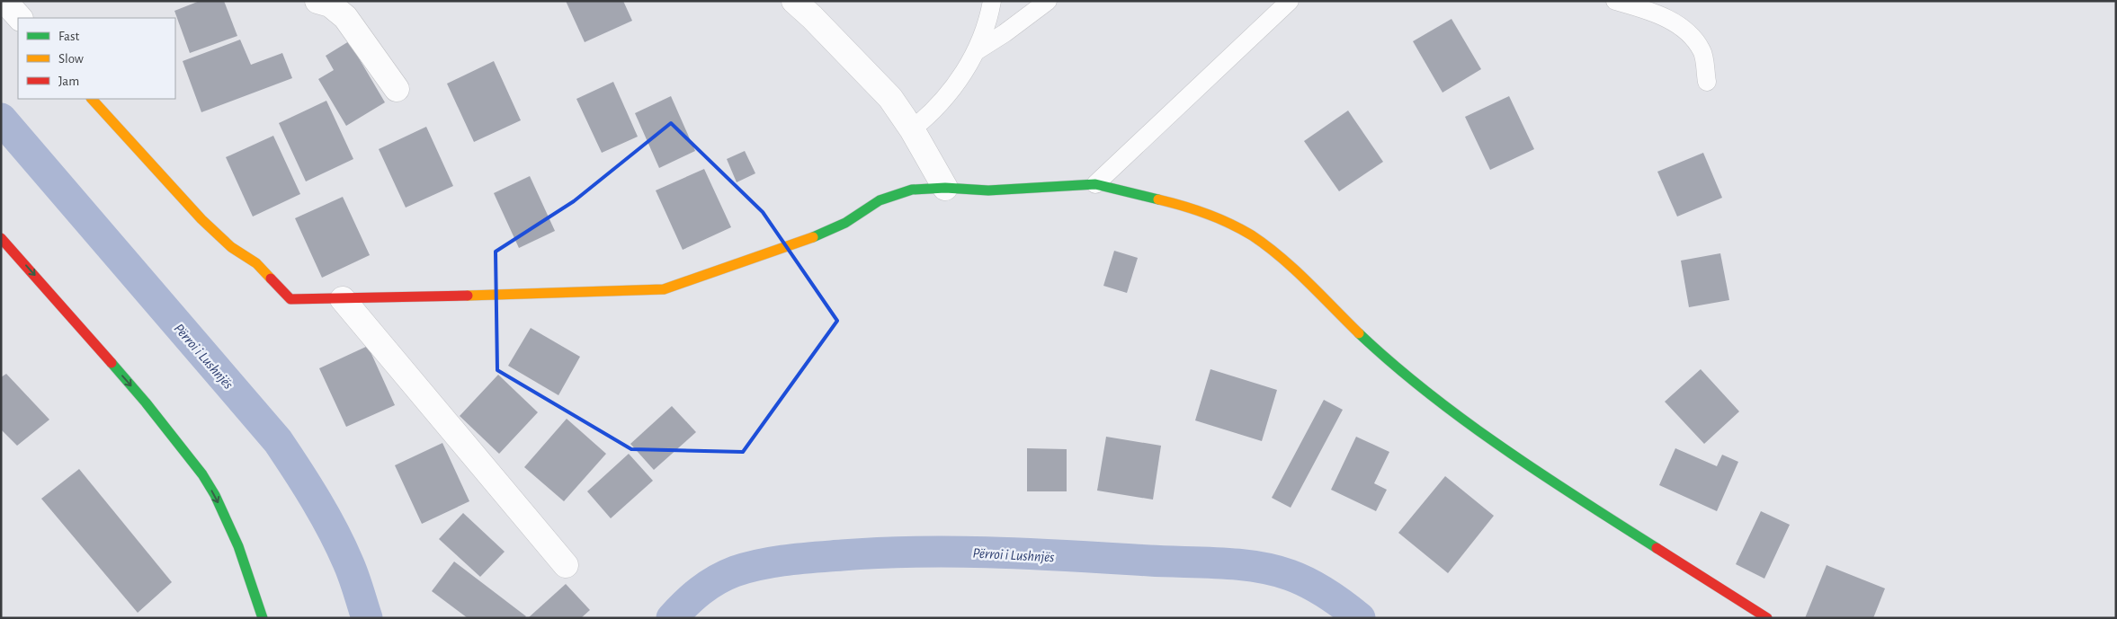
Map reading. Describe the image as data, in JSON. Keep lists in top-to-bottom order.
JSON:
{
  "water": ["Përroi i Lushnjës"],
  "legend": ["Fast", "Slow", "Jam"]
}
